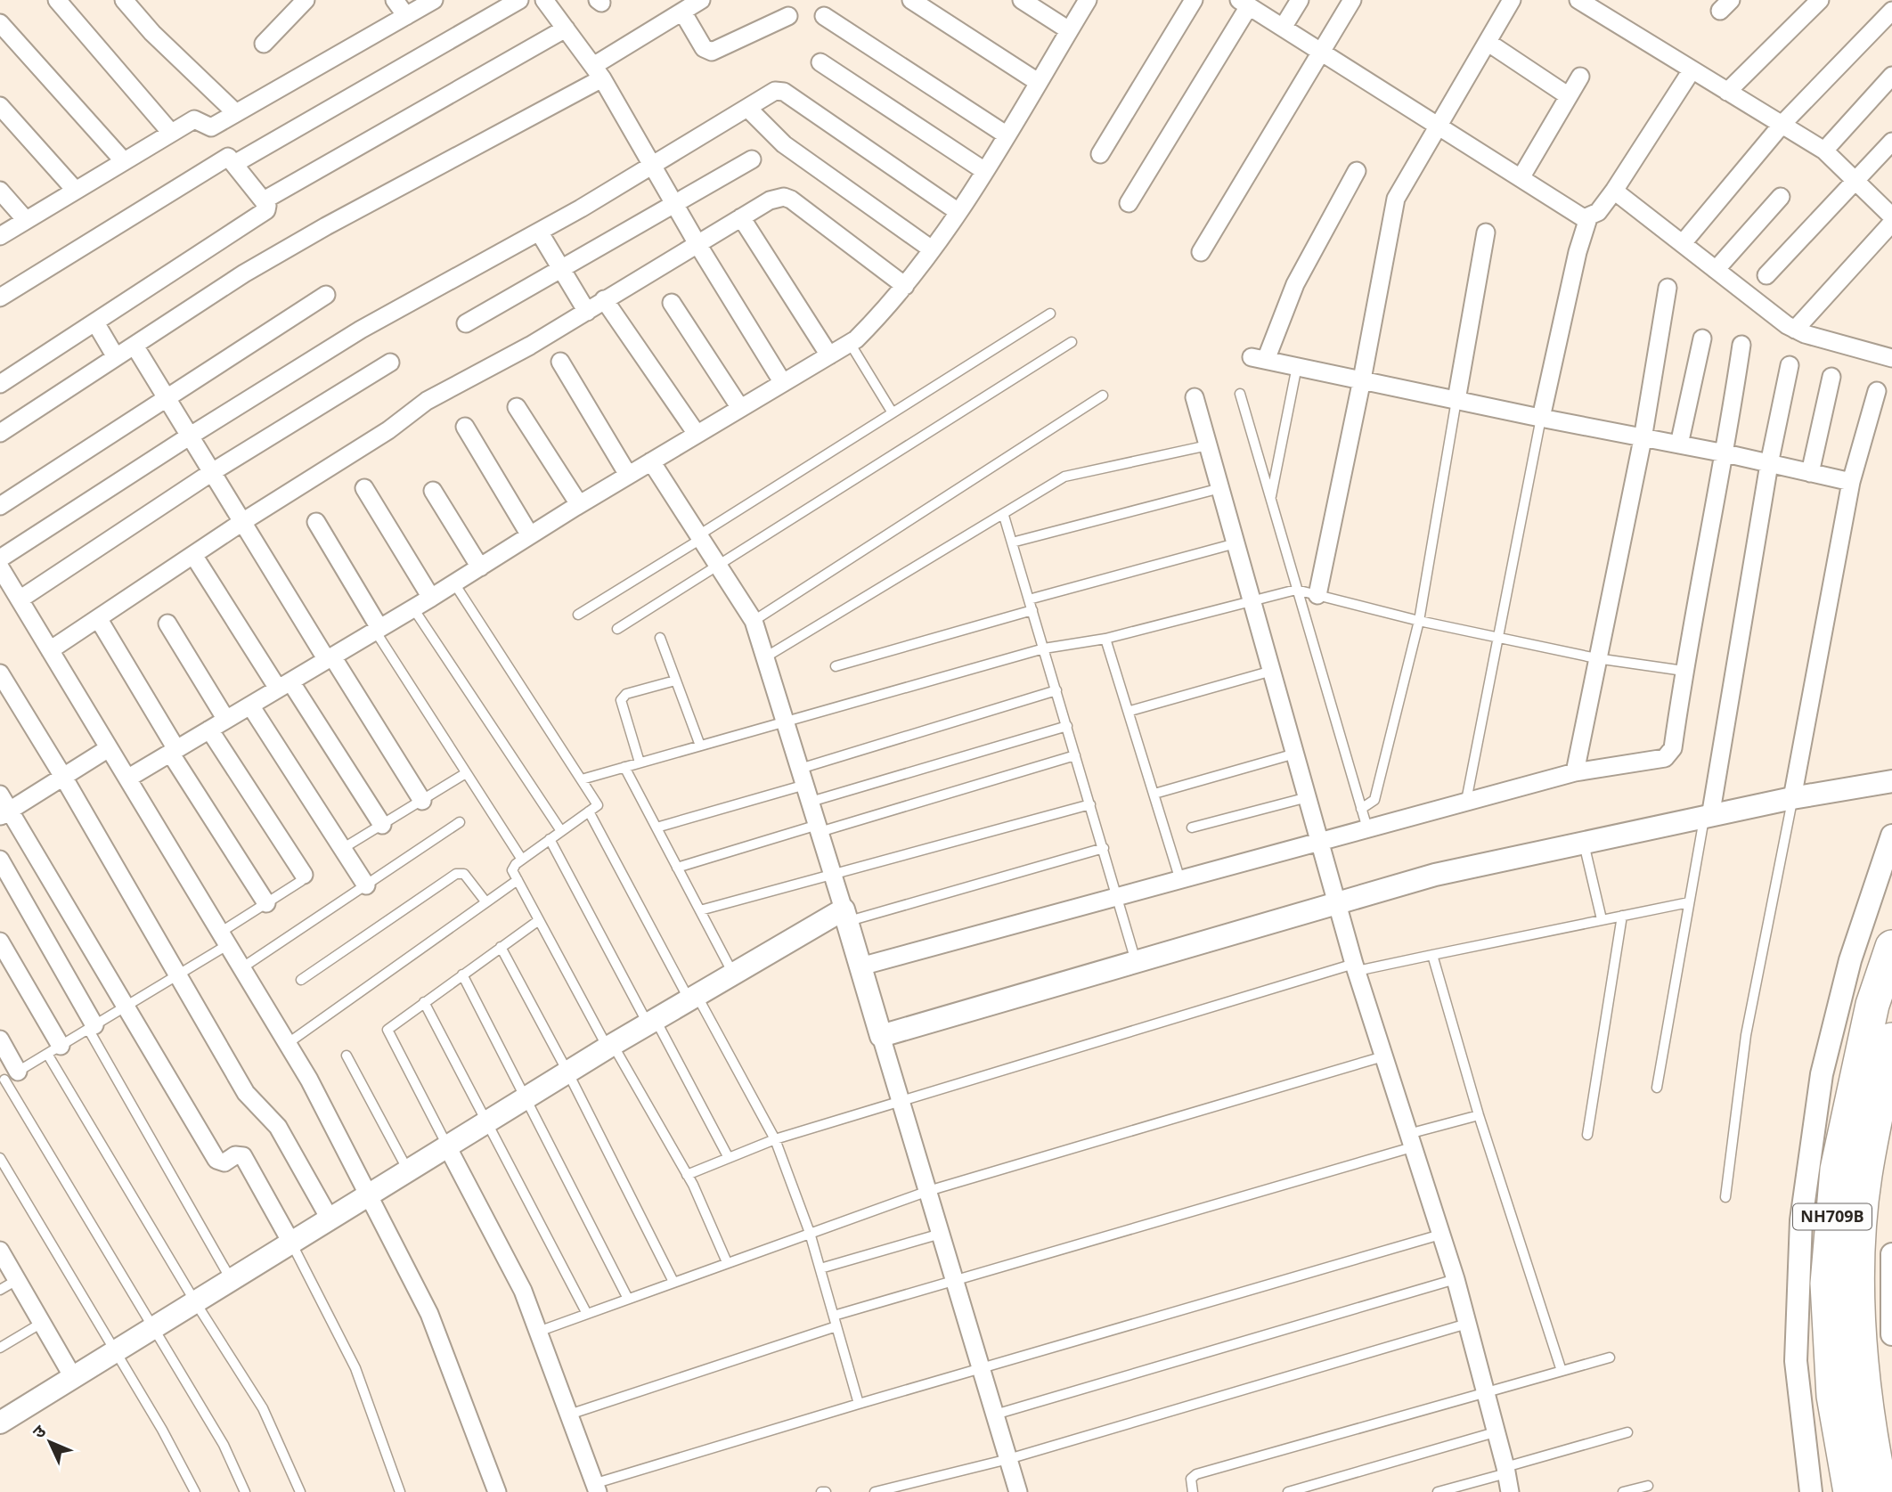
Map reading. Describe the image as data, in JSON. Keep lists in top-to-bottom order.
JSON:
{
  "streets": {
    "highway": ["NH709B"]
  },
  "north": "top left"
}
